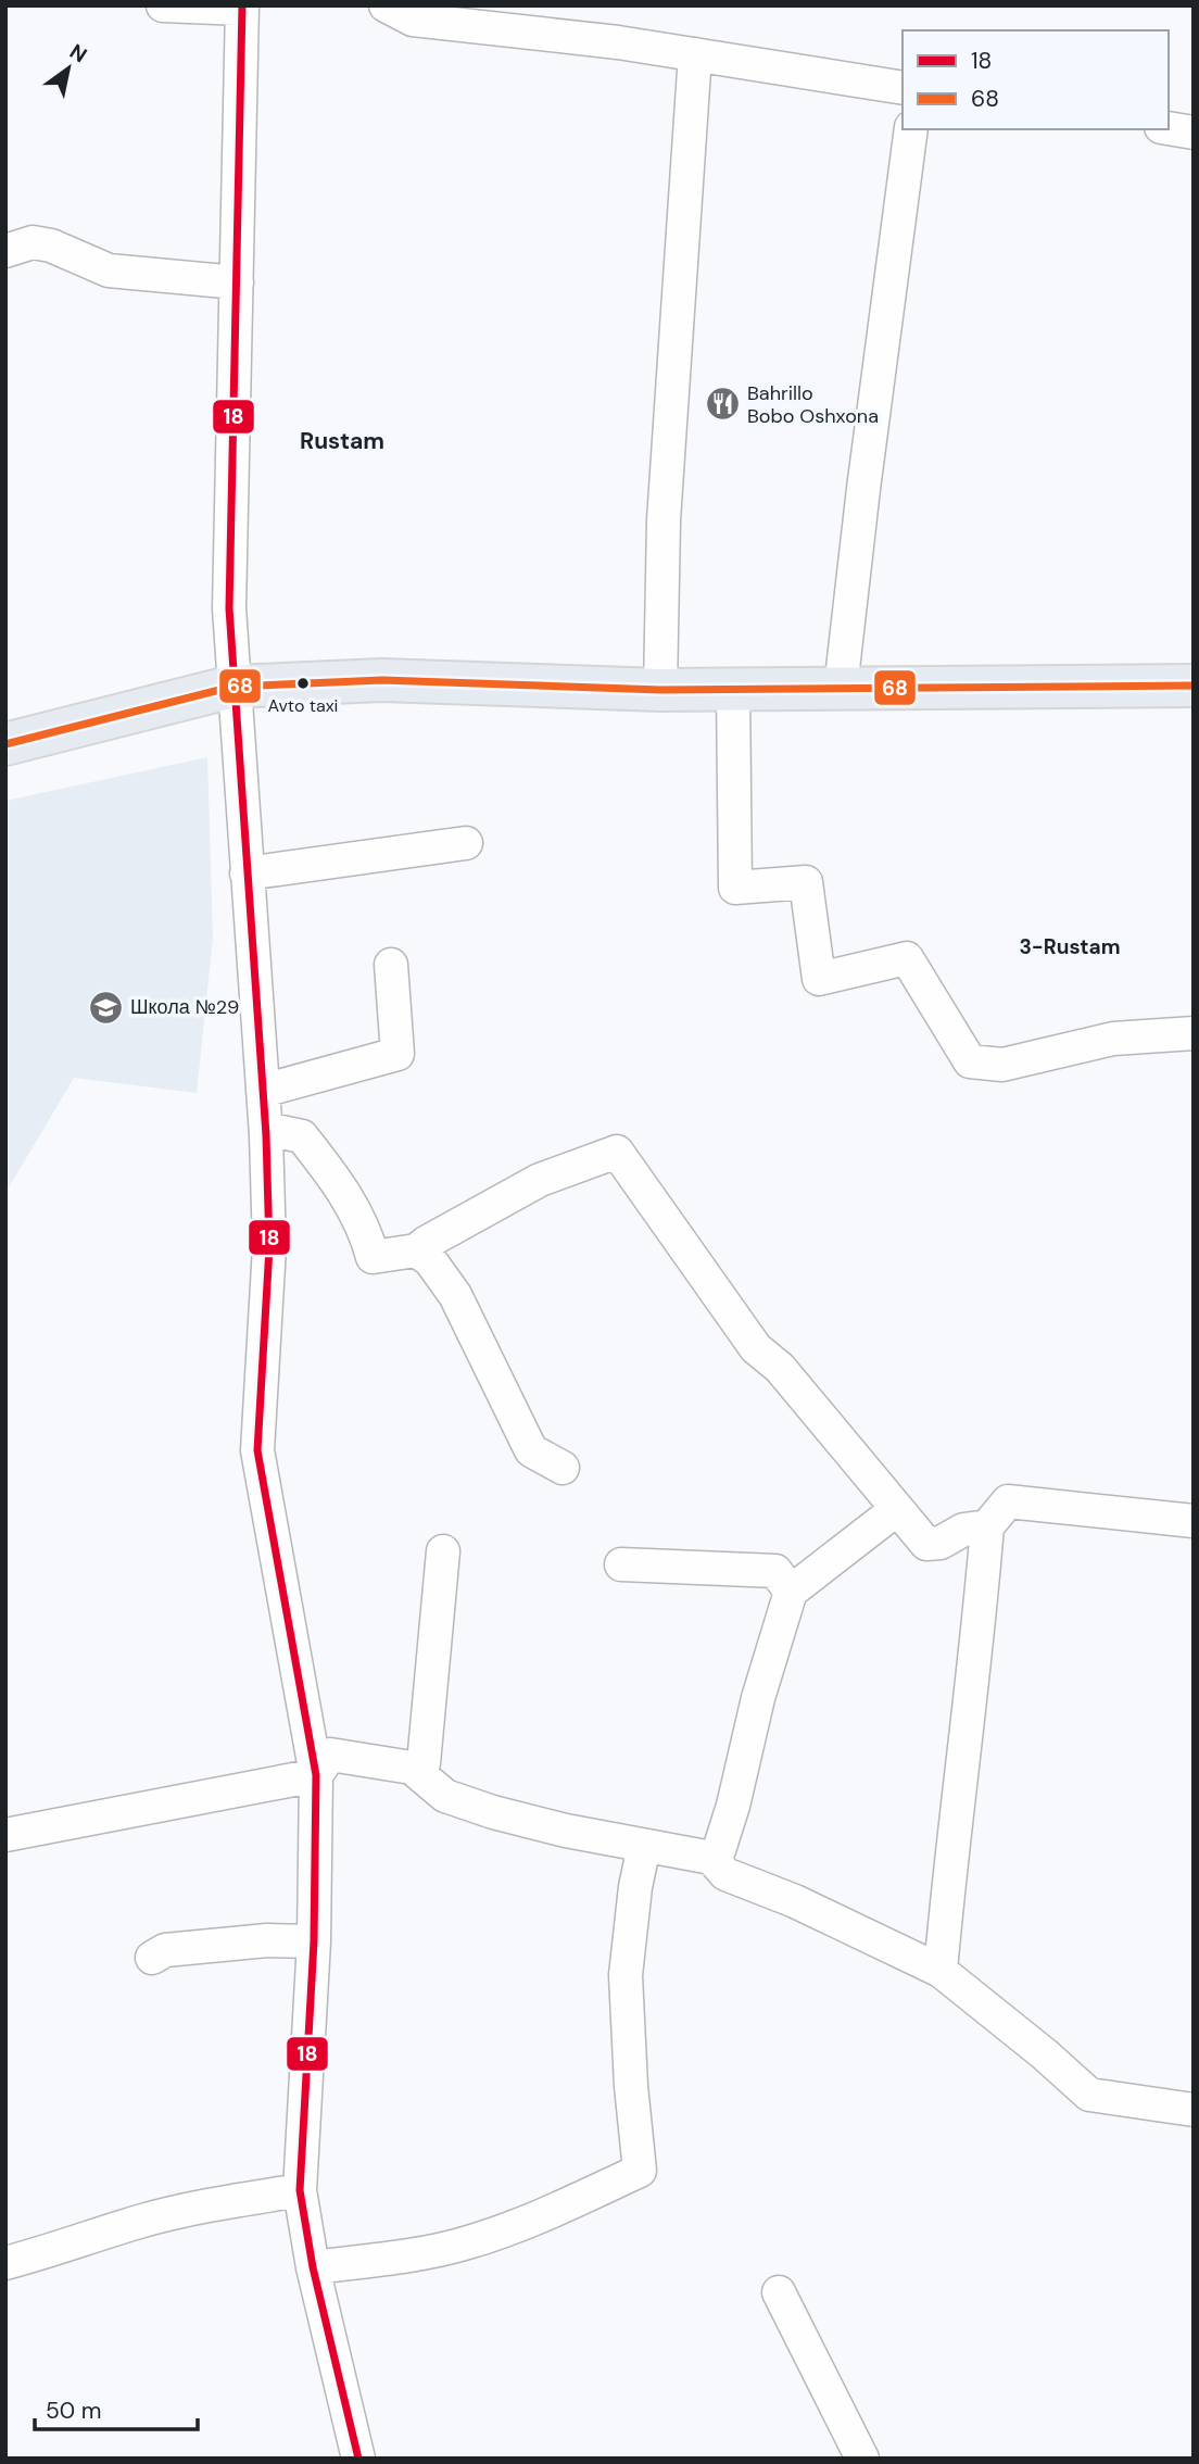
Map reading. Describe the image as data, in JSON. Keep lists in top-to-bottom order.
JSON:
{
  "districts": ["Rustam", "3-Rustam"],
  "places": {
    "restaurant": ["Bahrillo Bobo Oshxona"],
    "other": ["Avto taxi"],
    "school or university": ["Школа №29"]
  },
  "lines": ["transit line 18", "transit line 68"],
  "legend": ["18", "68"],
  "scale_bar": "50 m",
  "north": "top right"
}
